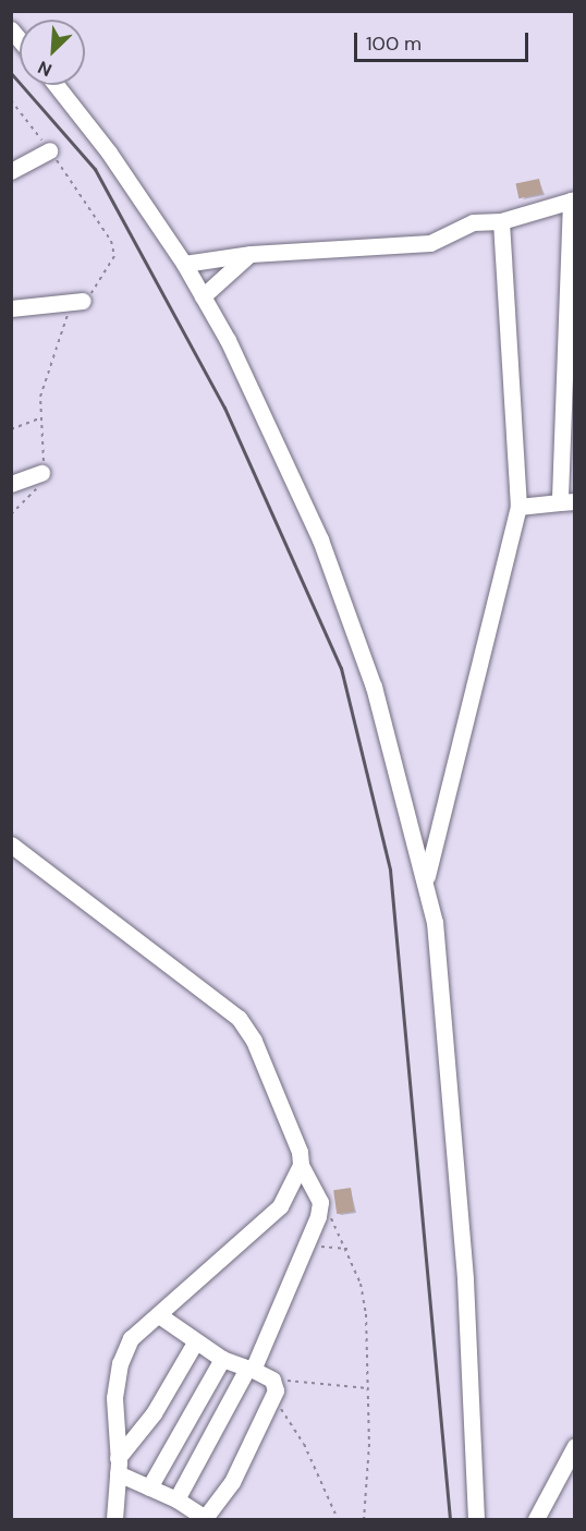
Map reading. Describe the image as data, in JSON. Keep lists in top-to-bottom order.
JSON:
{
  "scale_bar": "100 m",
  "north": "bottom left"
}
